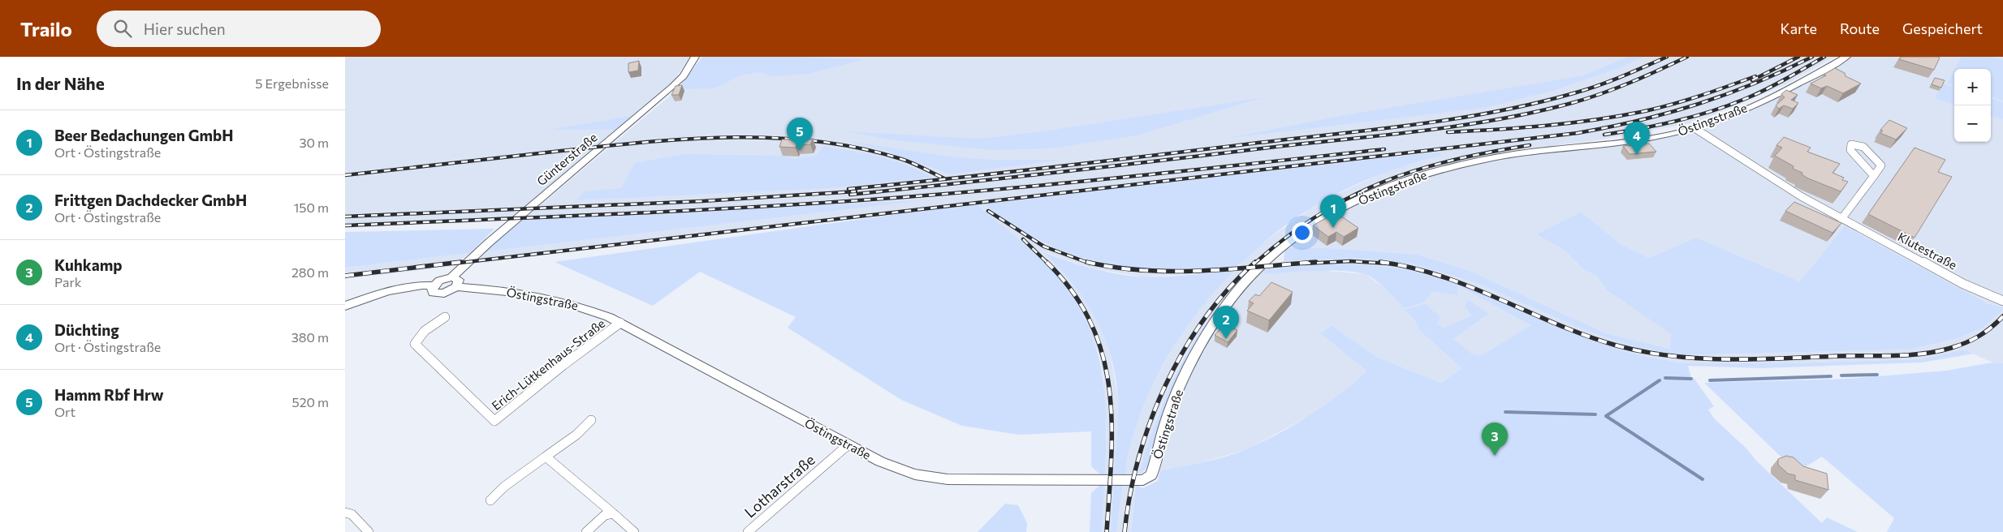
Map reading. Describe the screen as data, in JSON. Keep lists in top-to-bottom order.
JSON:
{
  "streets": {
    "street": [
      "Östingstraße",
      "Günterstraße",
      "Klutestraße",
      "Erich-Lütkenhaus-Straße",
      "Lotharstraße"
    ]
  },
  "crossings": [
    ["Östingstraße", "Günterstraße"],
    ["Östingstraße", "Klutestraße"],
    ["Östingstraße", "Erich-Lütkenhaus-Straße"],
    ["Östingstraße", "Lotharstraße"]
  ],
  "page": {
    "header": "Trailo",
    "search": "Hier suchen",
    "nav": ["Karte", "Route", "Gespeichert"],
    "heading": ["In der Nähe", "5 Ergebnisse"],
    "map_buttons": ["+", "−"],
    "list": [
      {
        "mark": "1",
        "name": "Beer Bedachungen GmbH",
        "note": "Ort · Östingstraße",
        "value": "30 m"
      },
      {
        "mark": "2",
        "name": "Frittgen Dachdecker GmbH",
        "note": "Ort · Östingstraße",
        "value": "150 m"
      },
      {
        "mark": "3",
        "name": "Kuhkamp",
        "note": "Park",
        "value": "280 m"
      },
      {
        "mark": "4",
        "name": "Düchting",
        "note": "Ort · Östingstraße",
        "value": "380 m"
      },
      {
        "mark": "5",
        "name": "Hamm Rbf Hrw",
        "note": "Ort",
        "value": "520 m"
      }
    ],
    "pins": [
      "5",
      "4",
      "1",
      "2",
      "3"
    ]
  }
}
